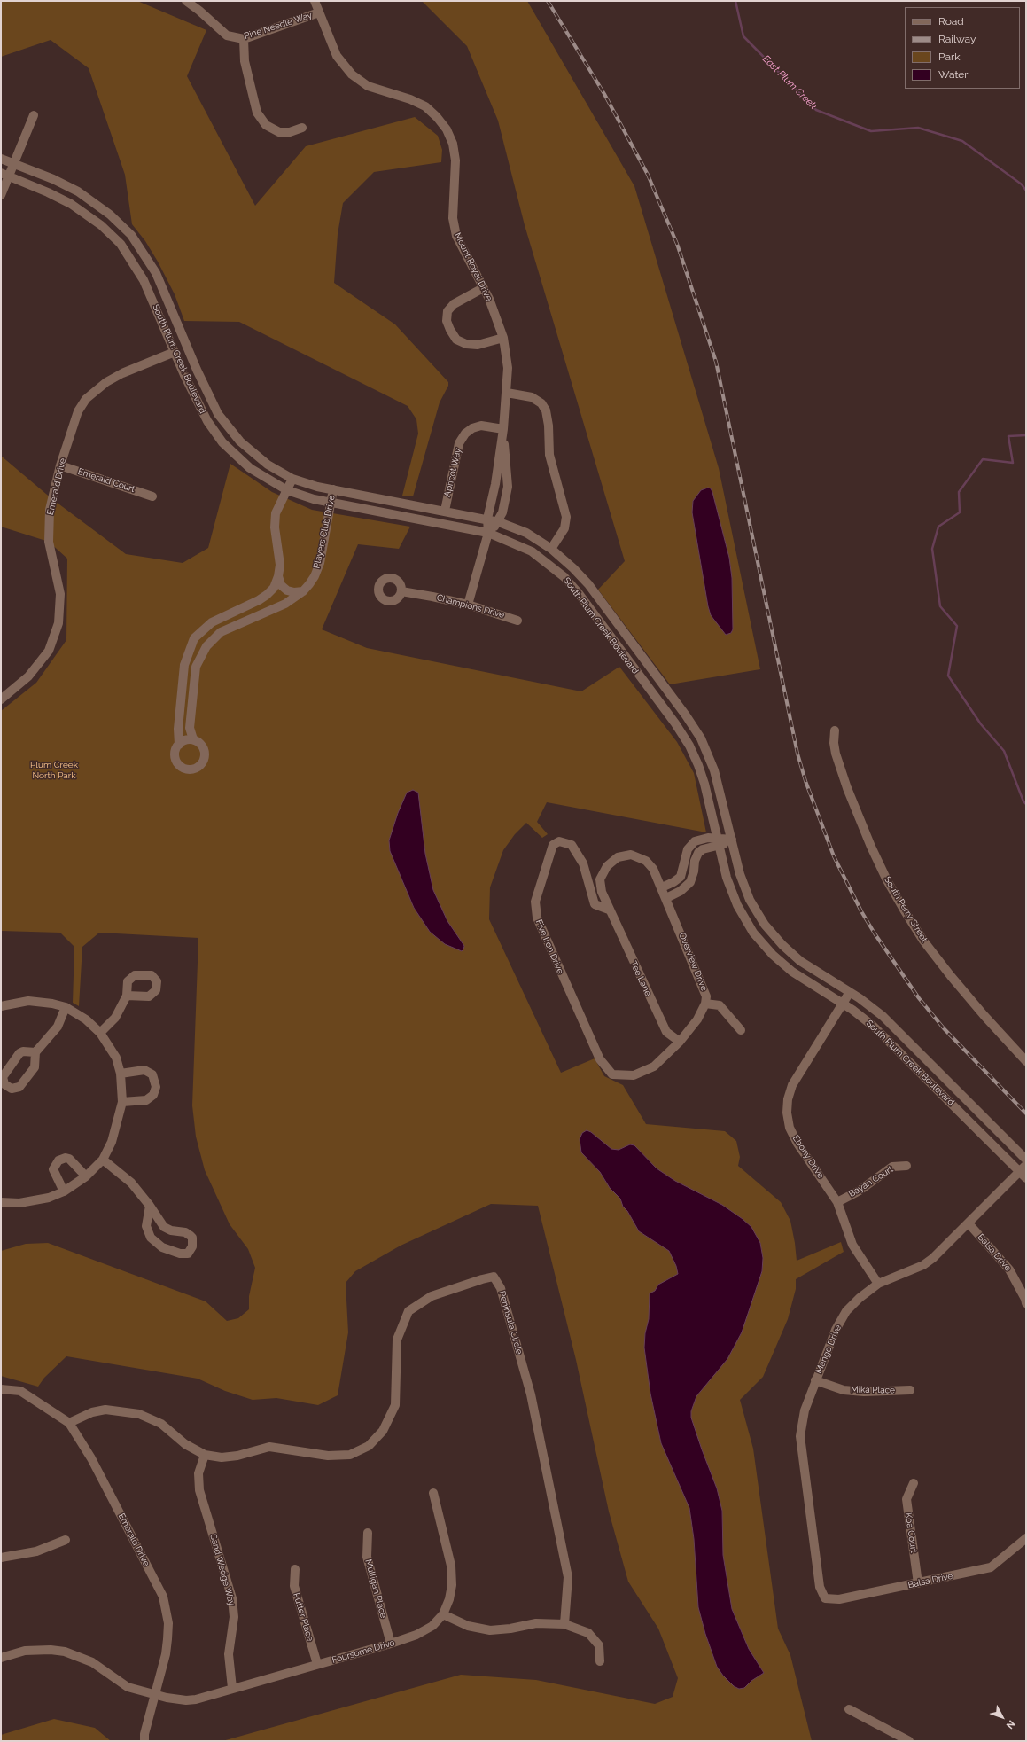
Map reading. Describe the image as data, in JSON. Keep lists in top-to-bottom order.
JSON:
{
  "streets": {
    "street": [
      "Pine Needle Way",
      "Mount Royal Drive",
      "South Plum Creek Boulevard",
      "Apricot Way",
      "Emerald Court",
      "Emerald Drive",
      "Players Club Drive",
      "Champions Drive",
      "South Perry Street",
      "Five Iron Drive",
      "Overview Drive",
      "Tee Lane",
      "Ebony Drive",
      "Bayan Court",
      "Balsa Drive",
      "Peninsula Circle",
      "Mango Drive",
      "Mika Place",
      "Koa Court",
      "Sand Wedge Way",
      "Mulligan Place",
      "Putter Place",
      "Foursome Drive"
    ]
  },
  "crossings": [
    ["Pine Needle Way", "Mount Royal Drive"],
    ["Mount Royal Drive", "South Plum Creek Boulevard"],
    ["Mount Royal Drive", "Apricot Way"],
    ["South Plum Creek Boulevard", "Apricot Way"],
    ["South Plum Creek Boulevard", "Emerald Drive"],
    ["South Plum Creek Boulevard", "Players Club Drive"],
    ["South Plum Creek Boulevard", "Ebony Drive"],
    ["South Plum Creek Boulevard", "Mango Drive"],
    ["Emerald Court", "Emerald Drive"],
    ["Emerald Drive", "Peninsula Circle"],
    ["Emerald Drive", "Foursome Drive"],
    ["Five Iron Drive", "Overview Drive"],
    ["Five Iron Drive", "Tee Lane"],
    ["Overview Drive", "Tee Lane"],
    ["Ebony Drive", "Bayan Court"],
    ["Ebony Drive", "Mango Drive"],
    ["Balsa Drive", "Mango Drive"],
    ["Balsa Drive", "Koa Court"],
    ["Peninsula Circle", "Sand Wedge Way"],
    ["Mango Drive", "Mika Place"],
    ["Sand Wedge Way", "Foursome Drive"],
    ["Mulligan Place", "Foursome Drive"],
    ["Putter Place", "Foursome Drive"]
  ],
  "water": ["East Plum Creek"],
  "parks": ["Plum Creek North Park"],
  "legend": [
    "Road",
    "Railway",
    "Park",
    "Water"
  ],
  "north": "bottom right"
}
